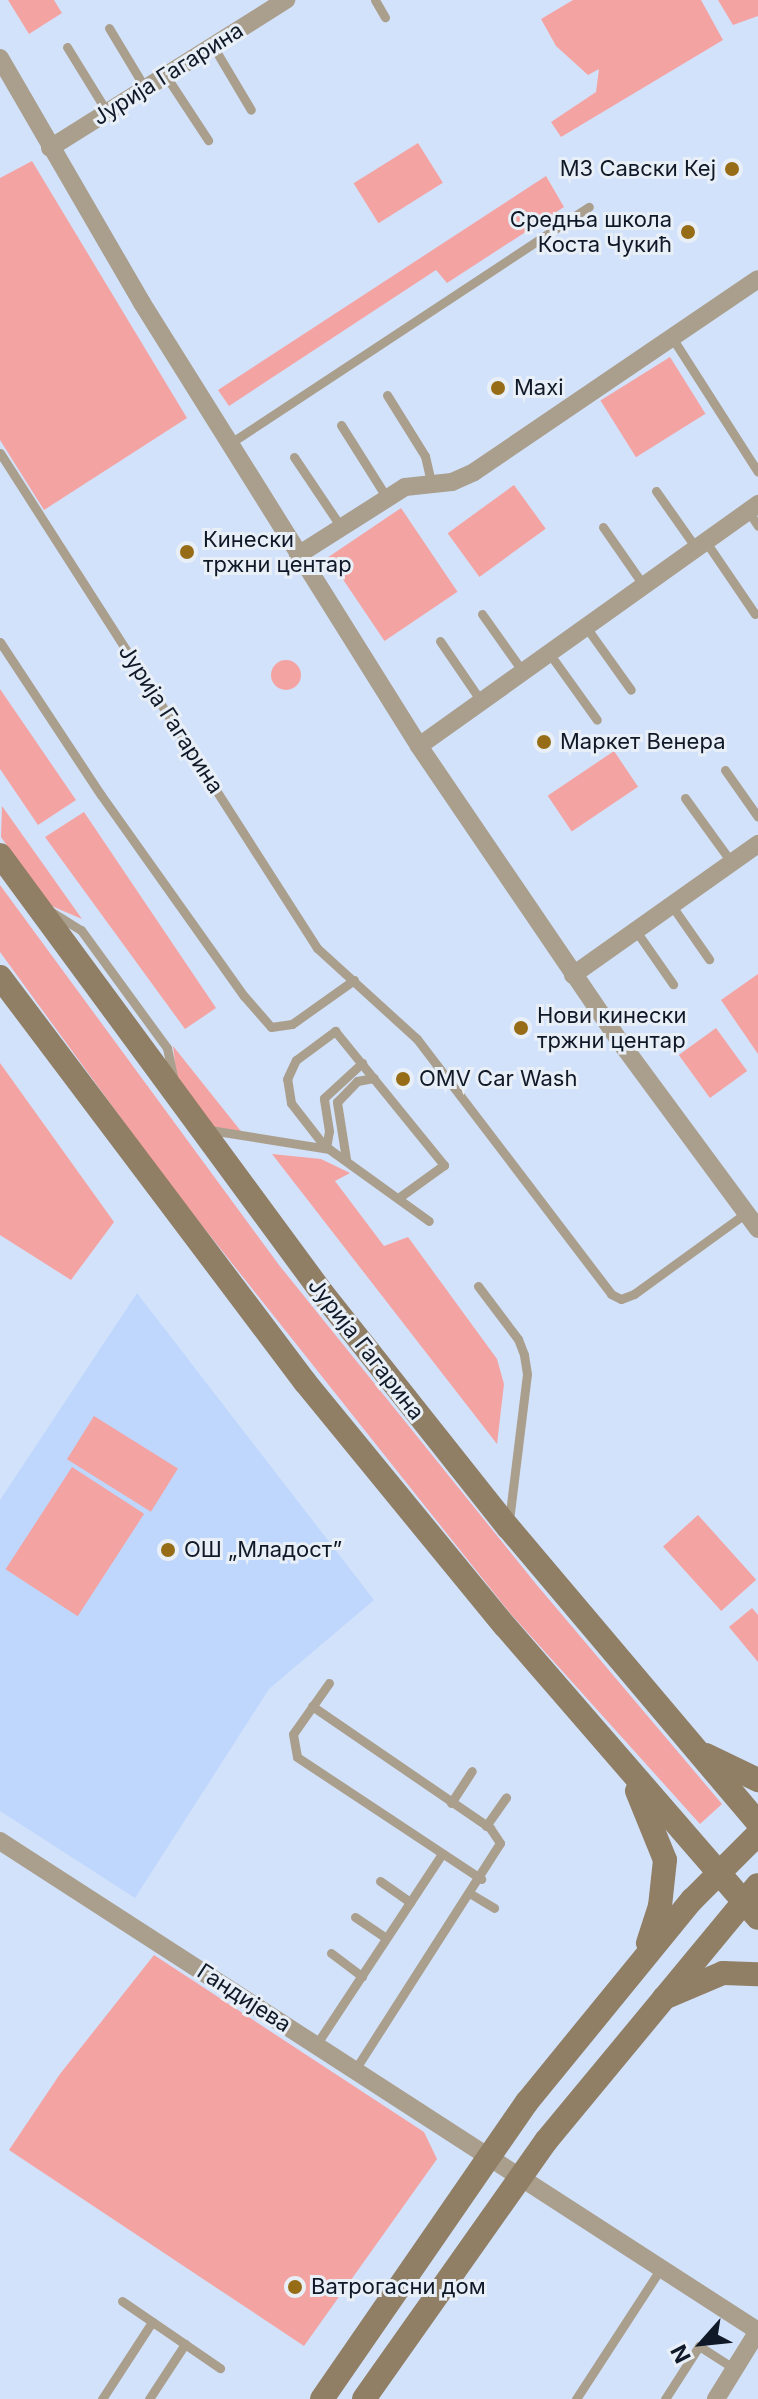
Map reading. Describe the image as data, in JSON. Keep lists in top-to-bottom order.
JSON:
{
  "streets": {
    "main road": ["Јурија Гагарина"],
    "street": ["Гандијева"]
  },
  "places": [
    "МЗ Савски Кеј",
    "Средња школа Коста Чукић",
    "Maxi",
    "Кинески тржни центар",
    "Маркет Венера",
    "Нови кинески тржни центар",
    "OMV Car Wash",
    "ОШ „Младост”",
    "Ватрогасни дом"
  ],
  "north": "bottom left"
}
